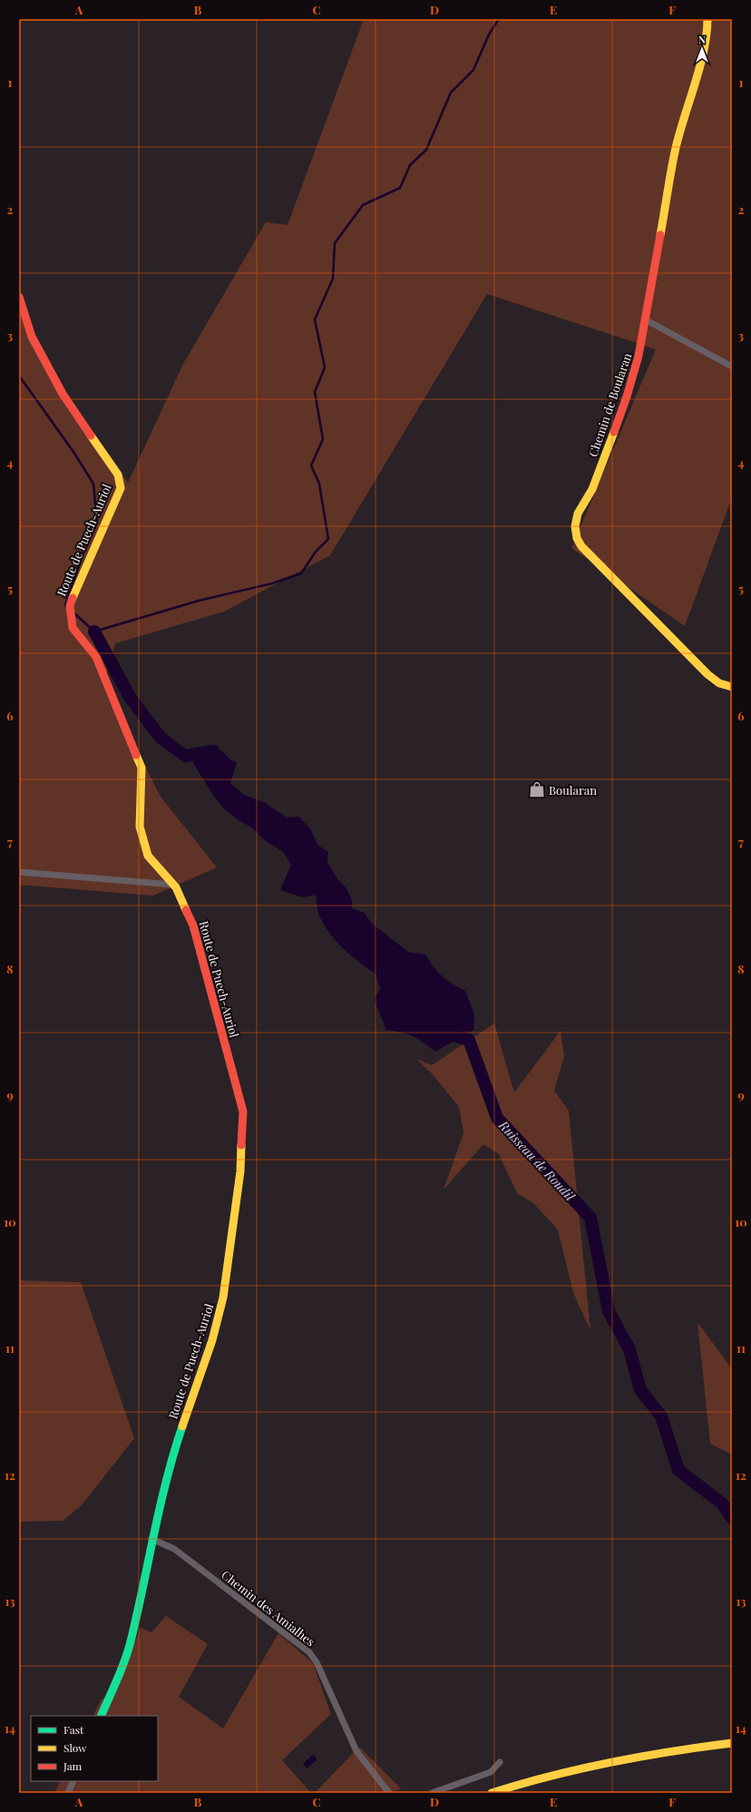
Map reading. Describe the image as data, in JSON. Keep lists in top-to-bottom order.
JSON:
{
  "streets": {
    "street": ["Chemin de Boularan", "Route de Puech-Auriol", "Chemin des Amialhes"]
  },
  "crossings": [
    ["Route de Puech-Auriol", "Chemin des Amialhes"]
  ],
  "water": ["Ruisseau de Roudil"],
  "places": {
    "shop": ["Boularan"]
  },
  "legend": ["Fast", "Slow", "Jam"],
  "north": "top",
  "grid": {
    "columns": [
      "A",
      "B",
      "C",
      "D",
      "E",
      "F"
    ],
    "rows": [
      "1",
      "2",
      "3",
      "4",
      "5",
      "6",
      "7",
      "8",
      "9",
      "10",
      "11",
      "12",
      "13",
      "14"
    ]
  }
}
